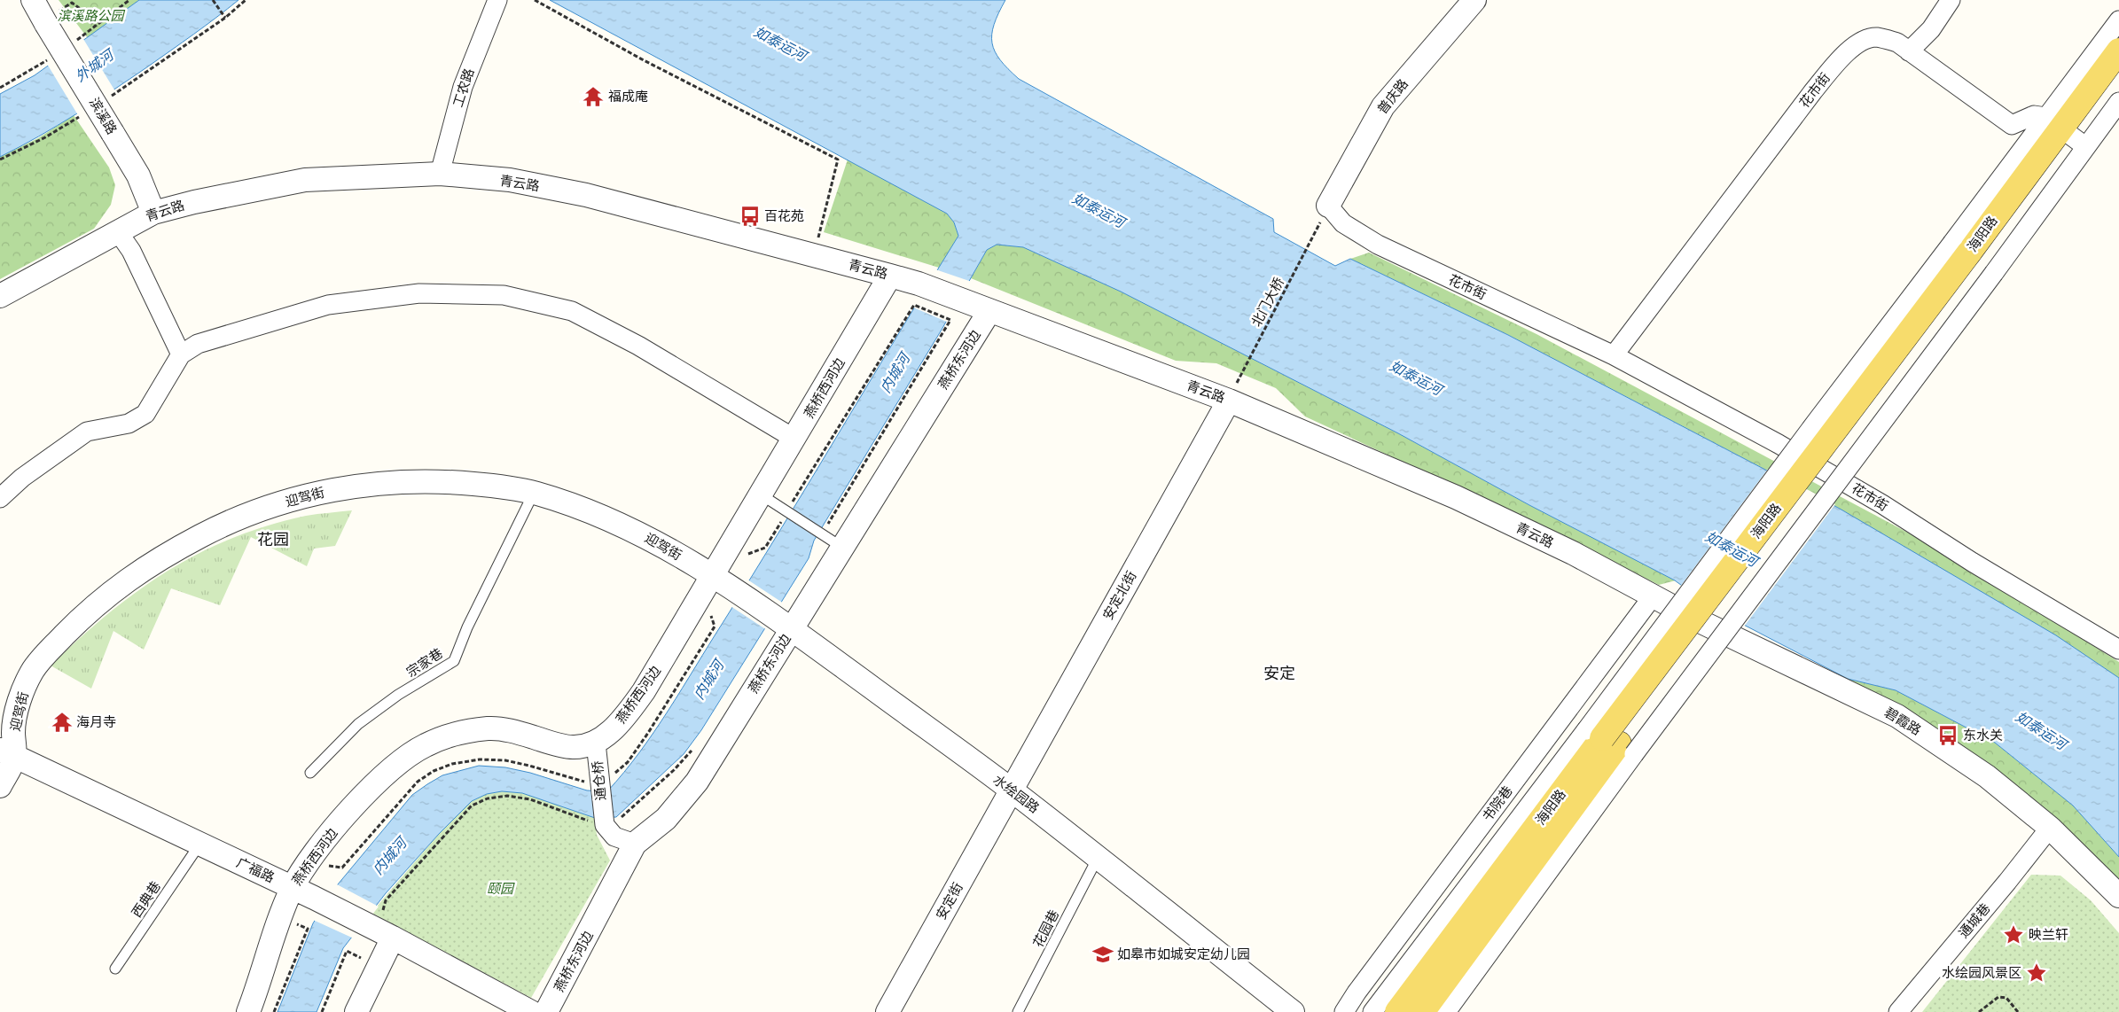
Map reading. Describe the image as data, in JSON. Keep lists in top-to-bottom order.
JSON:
{
  "streets": {
    "main road": ["海阳路"],
    "street": [
      "工农路",
      "花市街",
      "普庆路",
      "滨溪路",
      "青云路",
      "燕桥东河边",
      "燕桥西河边",
      "迎驾街",
      "安定北街",
      "碧霞路",
      "通仓桥",
      "水绘园路",
      "书院巷",
      "广福路",
      "安定街",
      "通城巷"
    ],
    "lane": ["宗家巷", "西典巷", "花园巷"],
    "path": ["北门大桥"]
  },
  "crossings": [
    ["工农路", "青云路"],
    ["花市街", "普庆路"],
    ["花市街", "海阳路"],
    ["滨溪路", "青云路"],
    ["青云路", "北门大桥"],
    ["青云路", "燕桥东河边"],
    ["青云路", "燕桥西河边"],
    ["青云路", "安定北街"],
    ["青云路", "碧霞路"],
    ["青云路", "书院巷"],
    ["北门大桥", "安定北街"],
    ["燕桥东河边", "水绘园路"],
    ["燕桥西河边", "迎驾街"],
    ["燕桥西河边", "通仓桥"],
    ["燕桥西河边", "水绘园路"],
    ["燕桥西河边", "广福路"],
    ["迎驾街", "宗家巷"],
    ["迎驾街", "水绘园路"],
    ["迎驾街", "广福路"],
    ["安定北街", "水绘园路"],
    ["安定北街", "安定街"],
    ["碧霞路", "通城巷"],
    ["水绘园路", "安定街"],
    ["水绘园路", "花园巷"],
    ["广福路", "西典巷"]
  ],
  "districts": ["花园", "安定"],
  "water": ["如泰运河", "外城河", "内城河"],
  "parks": ["滨溪路公园", "颐园"],
  "places": {
    "temple": ["福成庵", "海月寺"],
    "bus stop": ["百花苑", "东水关"],
    "place": ["映兰轩", "水绘园风景区"],
    "school or university": ["如皋市如城安定幼儿园"]
  }
}
